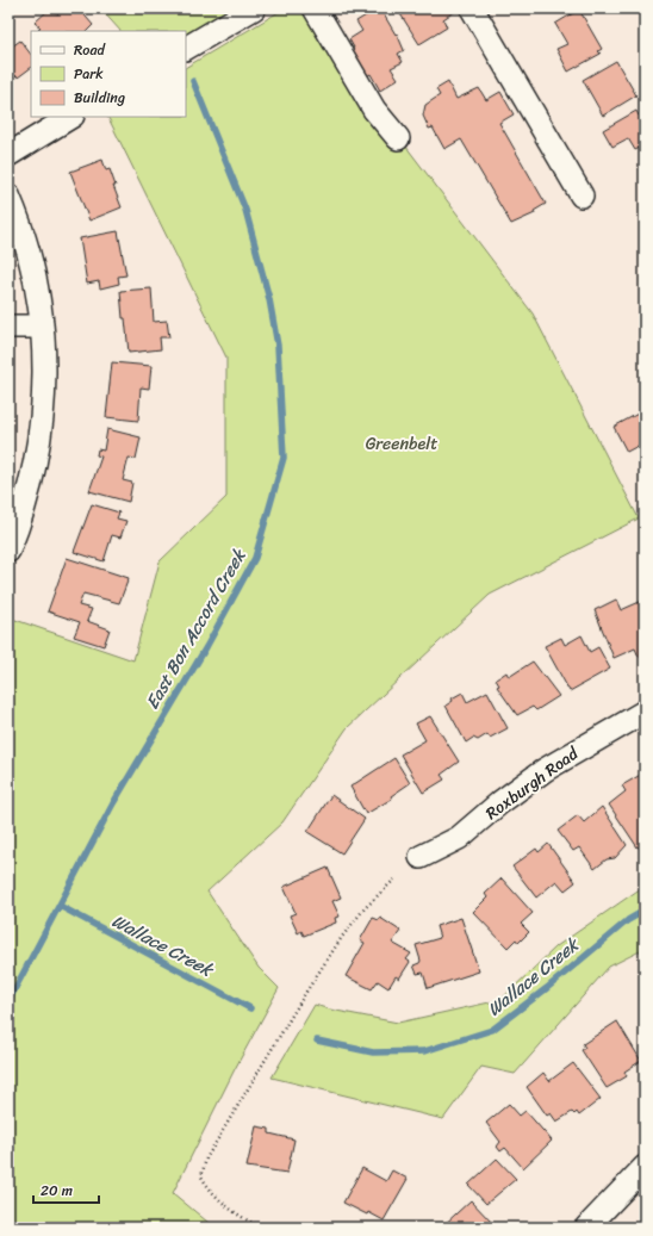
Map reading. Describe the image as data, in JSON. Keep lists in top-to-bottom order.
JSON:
{
  "streets": {
    "street": ["Roxburgh Road"]
  },
  "water": ["East Bon Accord Creek", "Wallace Creek"],
  "parks": ["Greenbelt"],
  "legend": ["Road", "Park", "Building"],
  "scale_bar": "20 m"
}
